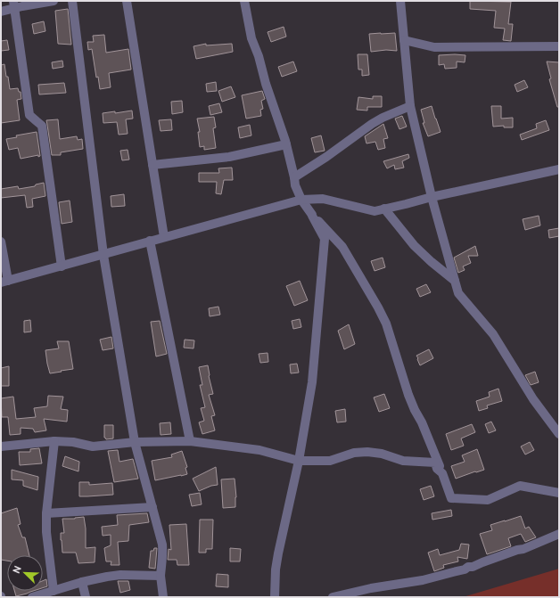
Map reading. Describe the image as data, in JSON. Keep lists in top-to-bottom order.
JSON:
{
  "north": "top left"
}
